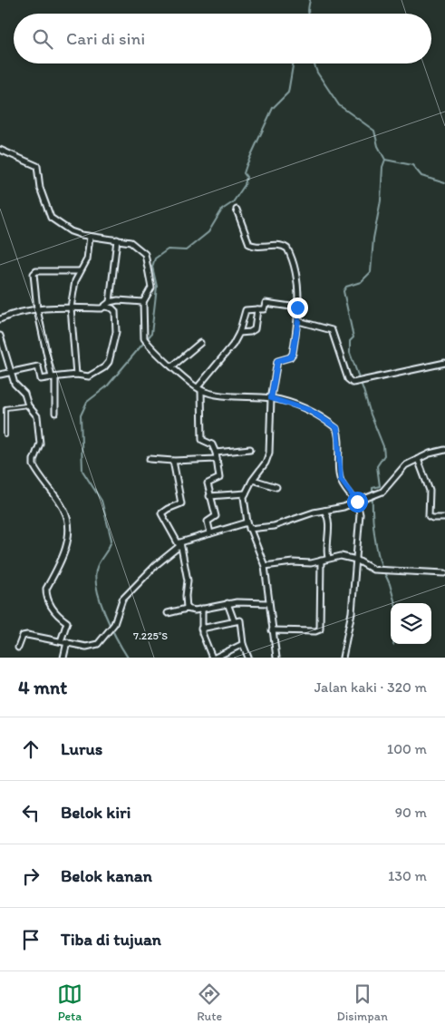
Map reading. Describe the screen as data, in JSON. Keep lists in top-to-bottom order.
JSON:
{
  "page": {
    "search": "Cari di sini",
    "heading": ["4 mnt", "Jalan kaki · 320 m"],
    "list": [
      ["Lurus", "100 m"],
      ["Belok kiri", "90 m"],
      ["Belok kanan", "130 m"],
      "Tiba di tujuan"
    ],
    "nav": ["Peta", "Rute", "Disimpan"]
  },
  "coordinates": ["7.225°S"]
}
